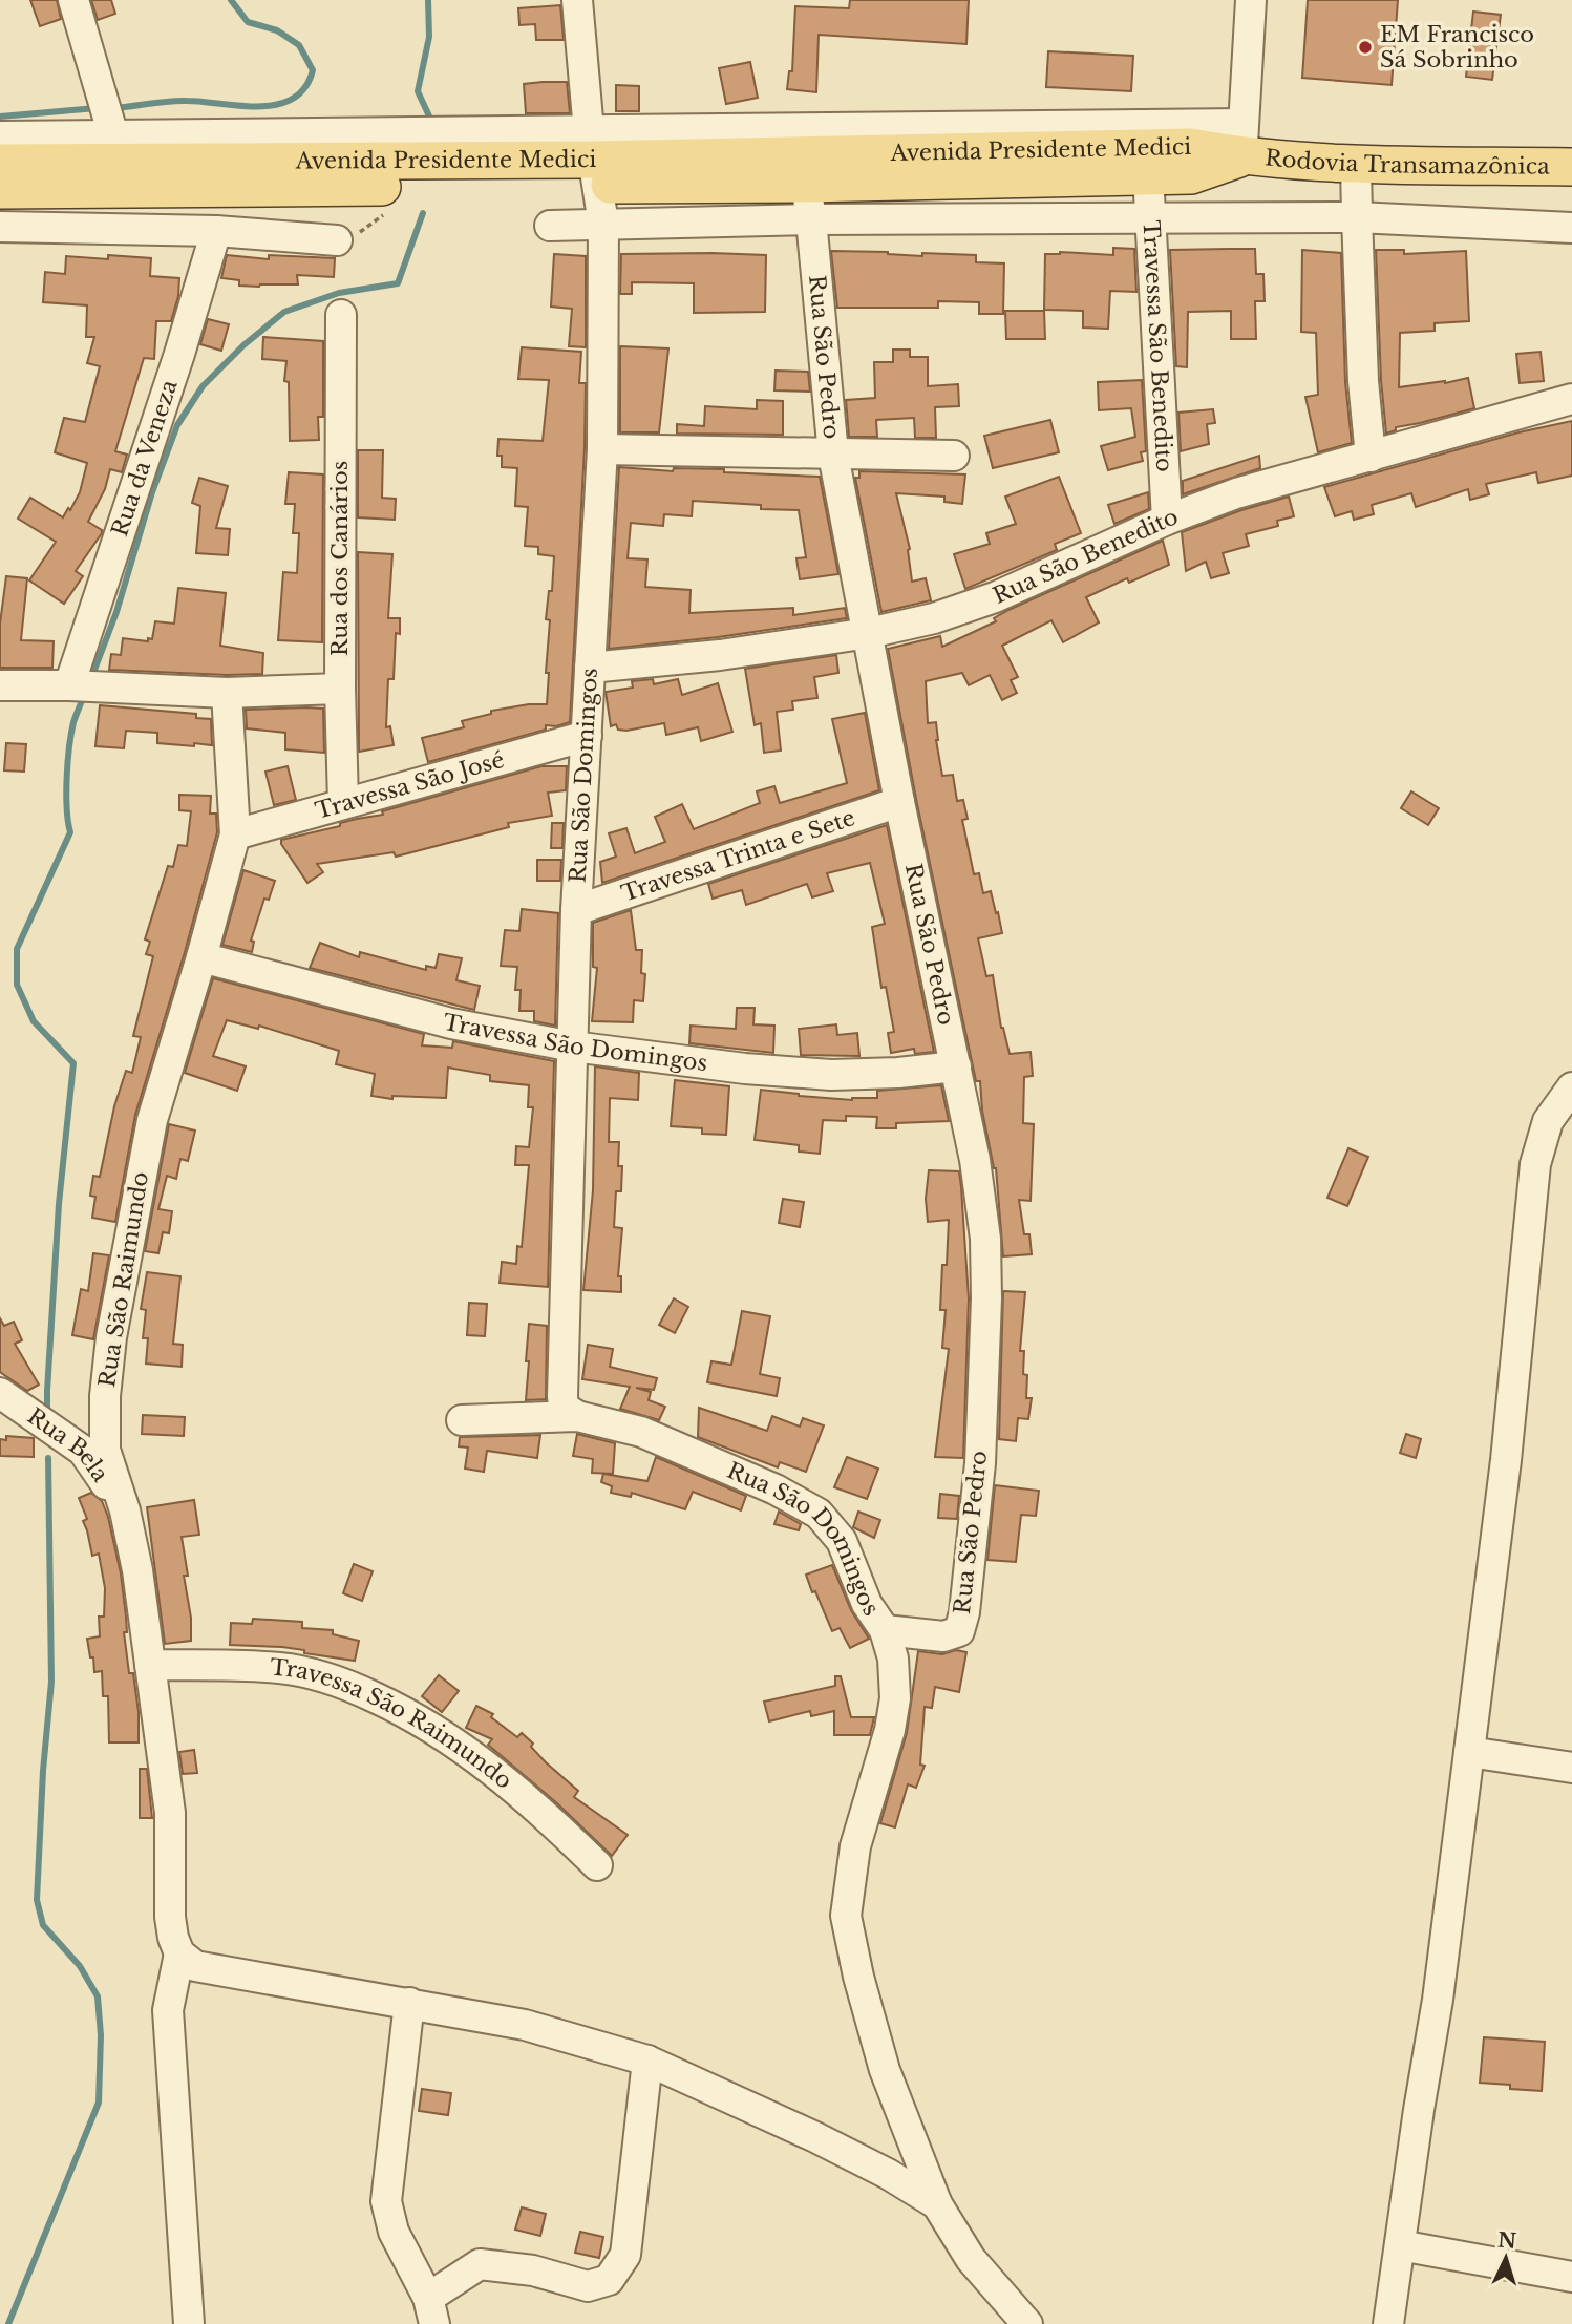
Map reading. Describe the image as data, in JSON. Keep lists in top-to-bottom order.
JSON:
{
  "streets": {
    "main road": ["Avenida Presidente Medici", "Rodovia Transamazônica"],
    "street": [
      "Travessa São Benedito",
      "Rua São Pedro",
      "Rua da Veneza",
      "Rua São Benedito",
      "Rua dos Canários",
      "Rua São Domingos",
      "Travessa São José",
      "Travessa Trinta e Sete",
      "Travessa São Domingos",
      "Rua São Raimundo",
      "Rua Bela",
      "Travessa São Raimundo"
    ]
  },
  "crossings": [
    ["Avenida Presidente Medici", "Rodovia Transamazônica"],
    ["Avenida Presidente Medici", "Travessa São Benedito"],
    ["Avenida Presidente Medici", "Rua São Pedro"],
    ["Avenida Presidente Medici", "Rua São Domingos"],
    ["Travessa São Benedito", "Rua São Benedito"],
    ["Rua São Pedro", "Rua São Benedito"],
    ["Rua São Pedro", "Rua São Domingos"],
    ["Rua São Pedro", "Travessa Trinta e Sete"],
    ["Rua São Pedro", "Travessa São Domingos"],
    ["Rua São Benedito", "Rua São Domingos"],
    ["Rua dos Canários", "Travessa São José"],
    ["Rua São Domingos", "Travessa São José"],
    ["Rua São Domingos", "Travessa Trinta e Sete"],
    ["Rua São Domingos", "Travessa São Domingos"],
    ["Travessa São José", "Rua São Raimundo"],
    ["Travessa São Domingos", "Rua São Raimundo"],
    ["Rua São Raimundo", "Rua Bela"],
    ["Rua São Raimundo", "Travessa São Raimundo"]
  ],
  "places": ["EM Francisco Sá Sobrinho"],
  "north": "top"
}
